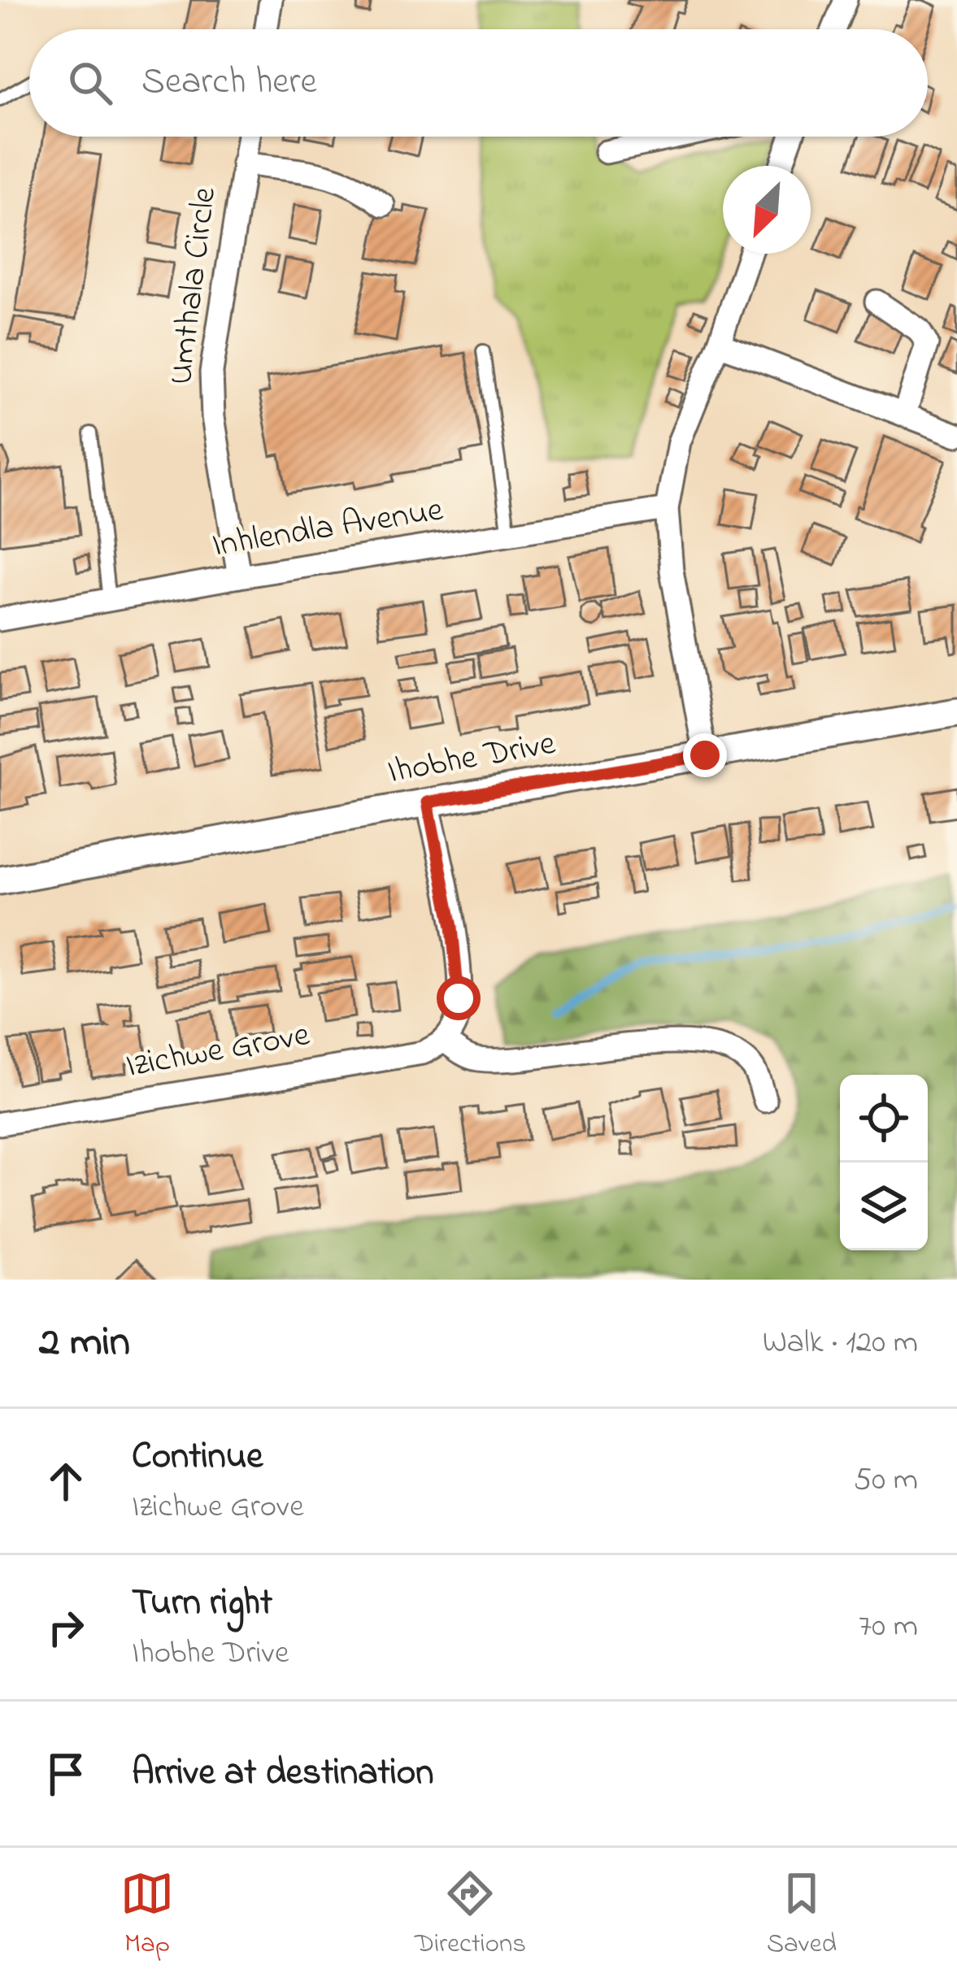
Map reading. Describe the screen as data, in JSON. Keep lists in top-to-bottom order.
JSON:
{
  "streets": {
    "street": [
      "Umthala Circle",
      "Inhlendla Avenue",
      "Ihobhe Drive",
      "Izichwe Grove"
    ]
  },
  "crossings": [
    ["Umthala Circle", "Inhlendla Avenue"]
  ],
  "north": "bottom left",
  "page": {
    "search": "Search here",
    "heading": ["2 min", "Walk · 120 m"],
    "list": [
      ["Continue", "Izichwe Grove", "50 m"],
      ["Turn right", "Ihobhe Drive", "70 m"],
      "Arrive at destination"
    ],
    "nav": ["Map", "Directions", "Saved"]
  }
}
